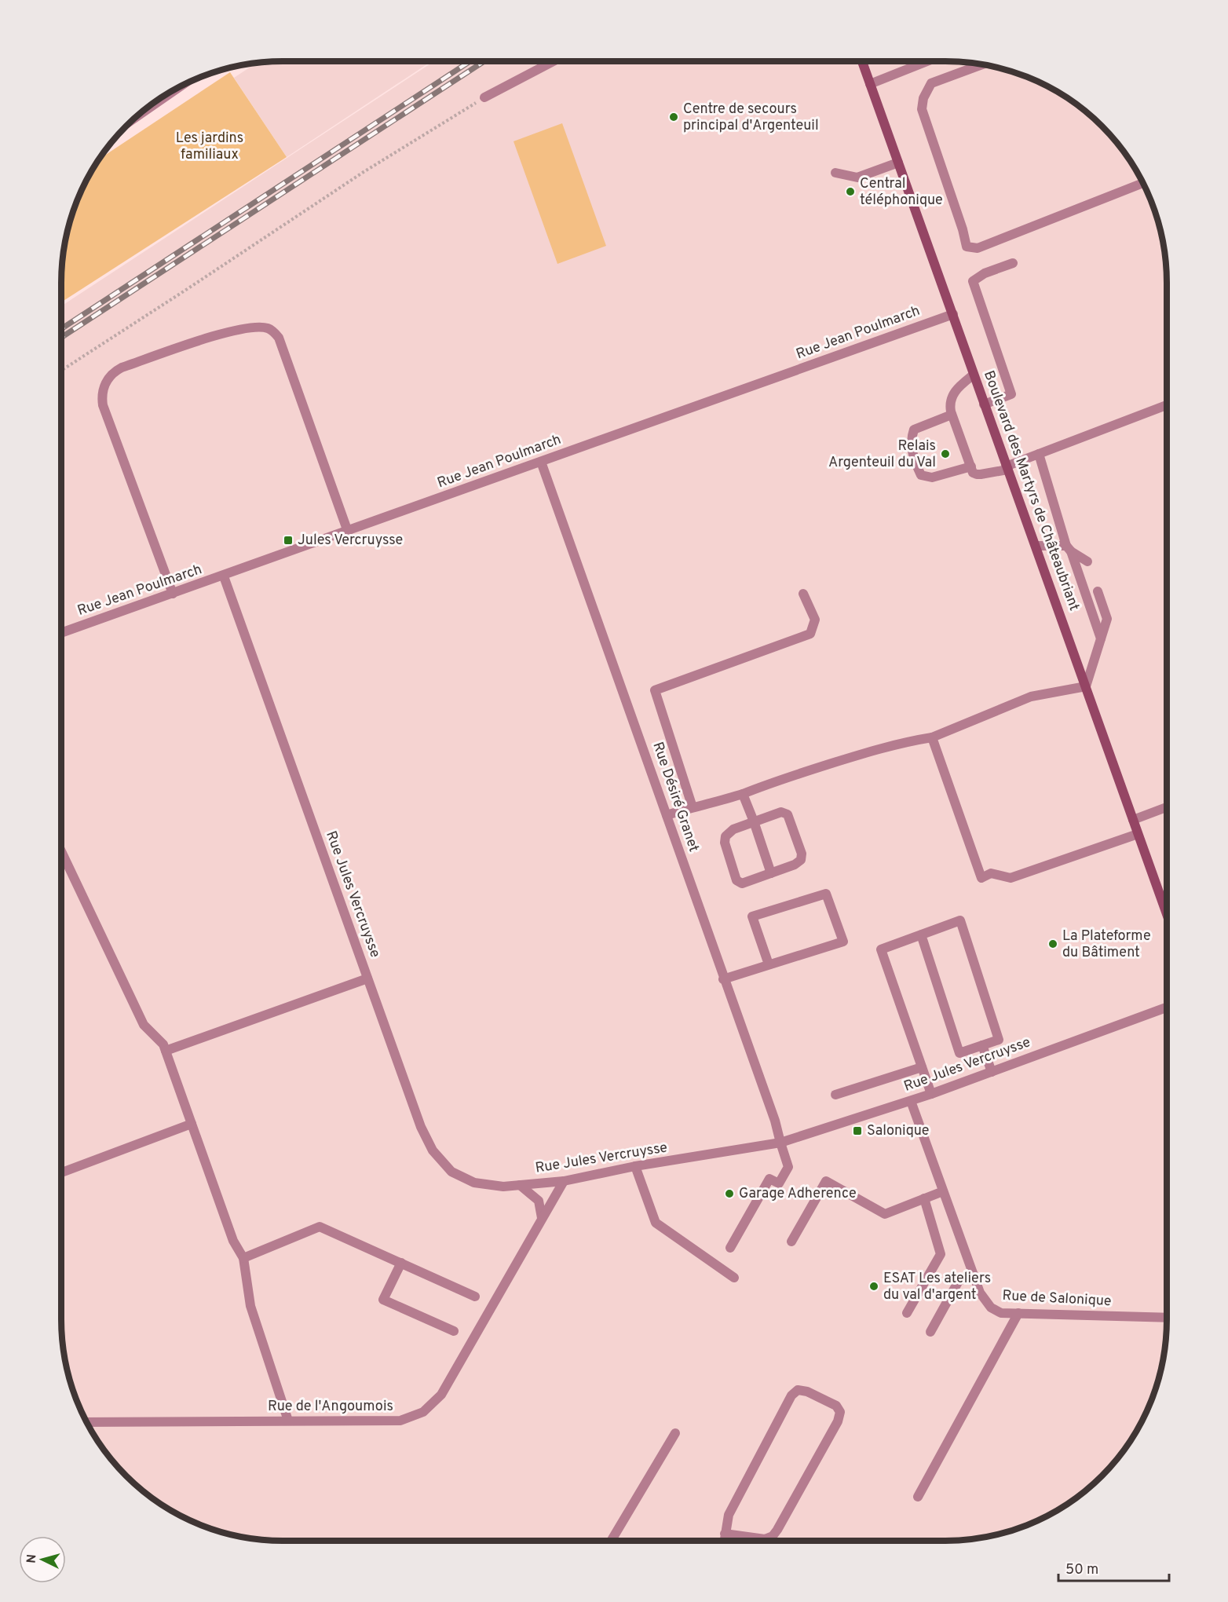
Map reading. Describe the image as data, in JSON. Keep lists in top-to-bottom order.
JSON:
{
  "streets": {
    "main road": ["Boulevard des Martyrs de Châteaubriant"],
    "street": [
      "Rue Jean Poulmarch",
      "Rue Désiré Granet",
      "Rue Jules Vercruysse",
      "Rue de Salonique",
      "Rue de l'Angoumois"
    ]
  },
  "crossings": [
    ["Rue Jean Poulmarch", "Boulevard des Martyrs de Châteaubriant"],
    ["Rue Jean Poulmarch", "Rue Désiré Granet"],
    ["Rue Jean Poulmarch", "Rue Jules Vercruysse"],
    ["Rue Désiré Granet", "Rue Jules Vercruysse"],
    ["Rue Jules Vercruysse", "Rue de Salonique"],
    ["Rue Jules Vercruysse", "Rue de l'Angoumois"]
  ],
  "parks": ["Les jardins familiaux"],
  "places": {
    "other": [
      "Centre de secours principal d'Argenteuil",
      "Central téléphonique",
      "Relais Argenteuil du Val",
      "La Plateforme du Bâtiment",
      "Garage Adherence",
      "ESAT Les ateliers du val d'argent"
    ],
    "transit": ["Jules Vercruysse", "Salonique"]
  },
  "scale_bar": "50 m",
  "north": "left"
}
